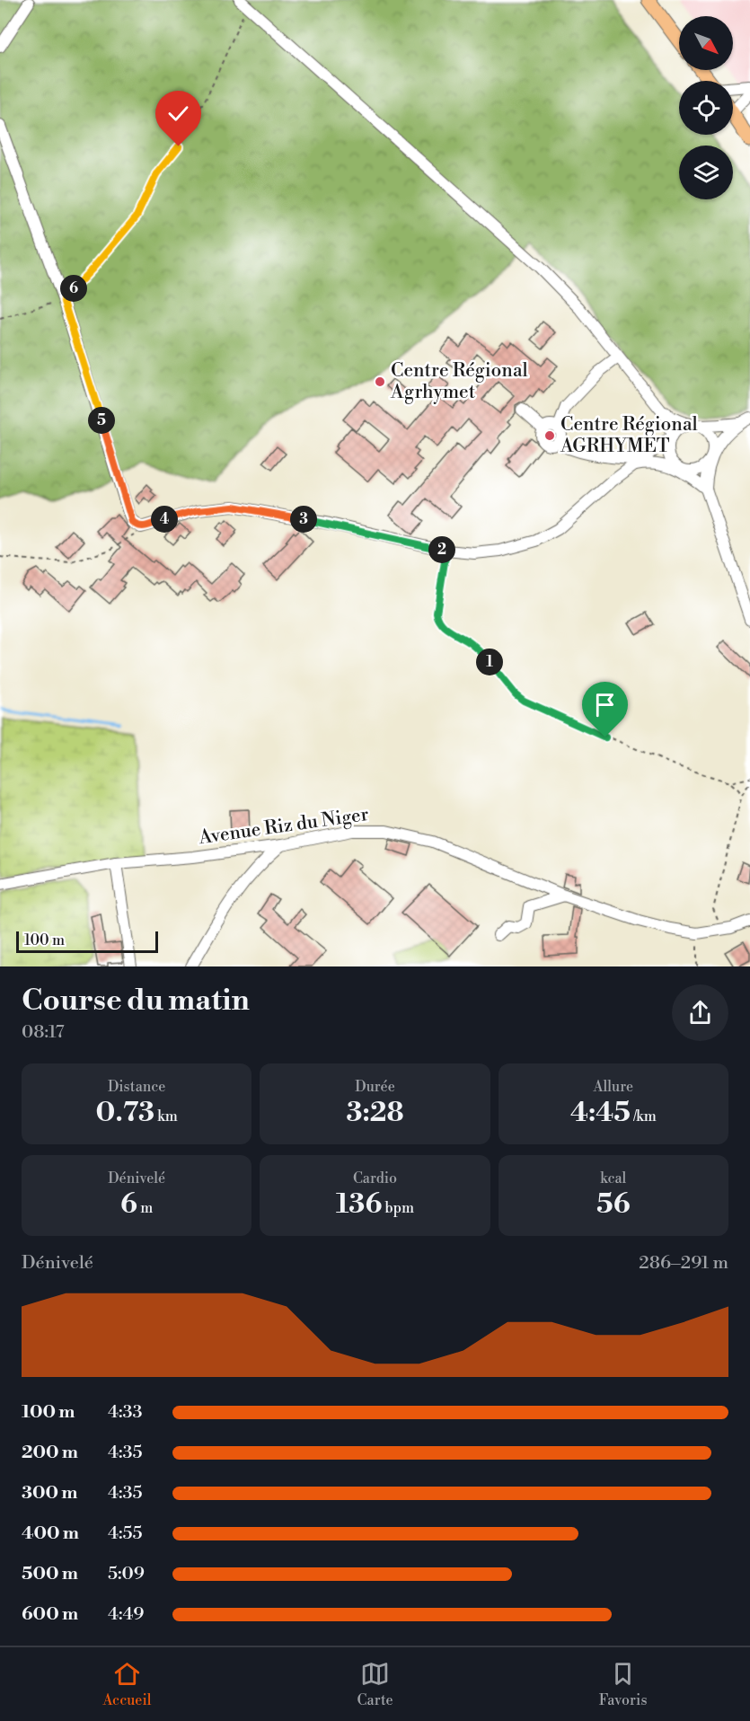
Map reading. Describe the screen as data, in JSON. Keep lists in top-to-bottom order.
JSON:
{
  "streets": {
    "street": ["Avenue Riz du Niger"]
  },
  "places": ["Centre Régional Agrhymet", "Centre Régional AGRHYMET"],
  "scale_bar": "100 m",
  "north": "bottom right",
  "page": {
    "pins": [
      "6",
      "5",
      "3",
      "4",
      "2",
      "1"
    ],
    "scale": "100 m",
    "heading": ["Course du matin", "08:17"],
    "stats": [
      ["Distance", "0.73 km"],
      ["Durée", "3:28"],
      ["Allure", "4:45 /km"],
      ["Dénivelé", "6 m"],
      ["Cardio", "136 bpm"],
      ["kcal", "56"]
    ],
    "chart": ["Dénivelé", "286–291 m"],
    "list": [
      {
        "name": "100 m",
        "note": "4:33"
      },
      {
        "name": "200 m",
        "note": "4:35"
      },
      {
        "name": "300 m",
        "note": "4:35"
      },
      {
        "name": "400 m",
        "note": "4:55"
      },
      {
        "name": "500 m",
        "note": "5:09"
      },
      {
        "name": "600 m",
        "note": "4:49"
      }
    ],
    "tabs": ["Accueil", "Carte", "Favoris"]
  }
}
